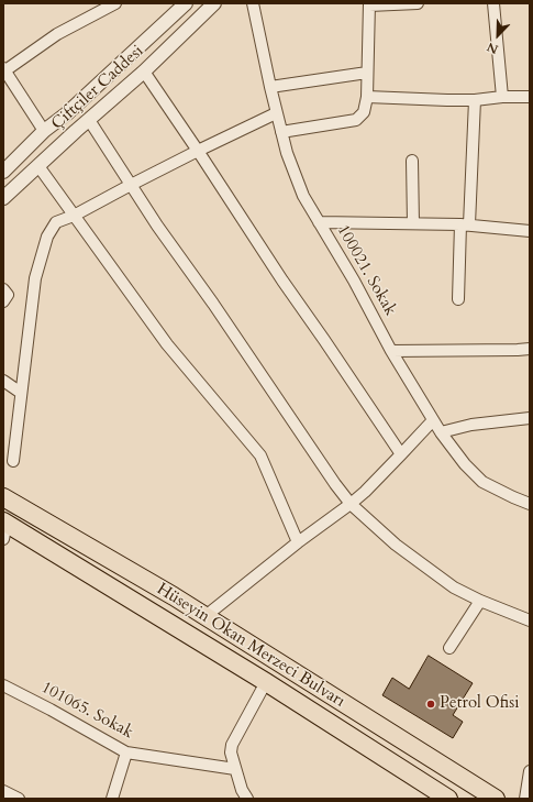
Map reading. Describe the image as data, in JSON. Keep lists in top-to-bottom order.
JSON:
{
  "streets": {
    "main road": ["Hüseyin Okan Merzeci Bulvarı"],
    "street": ["Çiftçiler Caddesi", "100021. Sokak", "101065. Sokak"]
  },
  "places": ["Petrol Ofisi"],
  "north": "bottom left"
}
